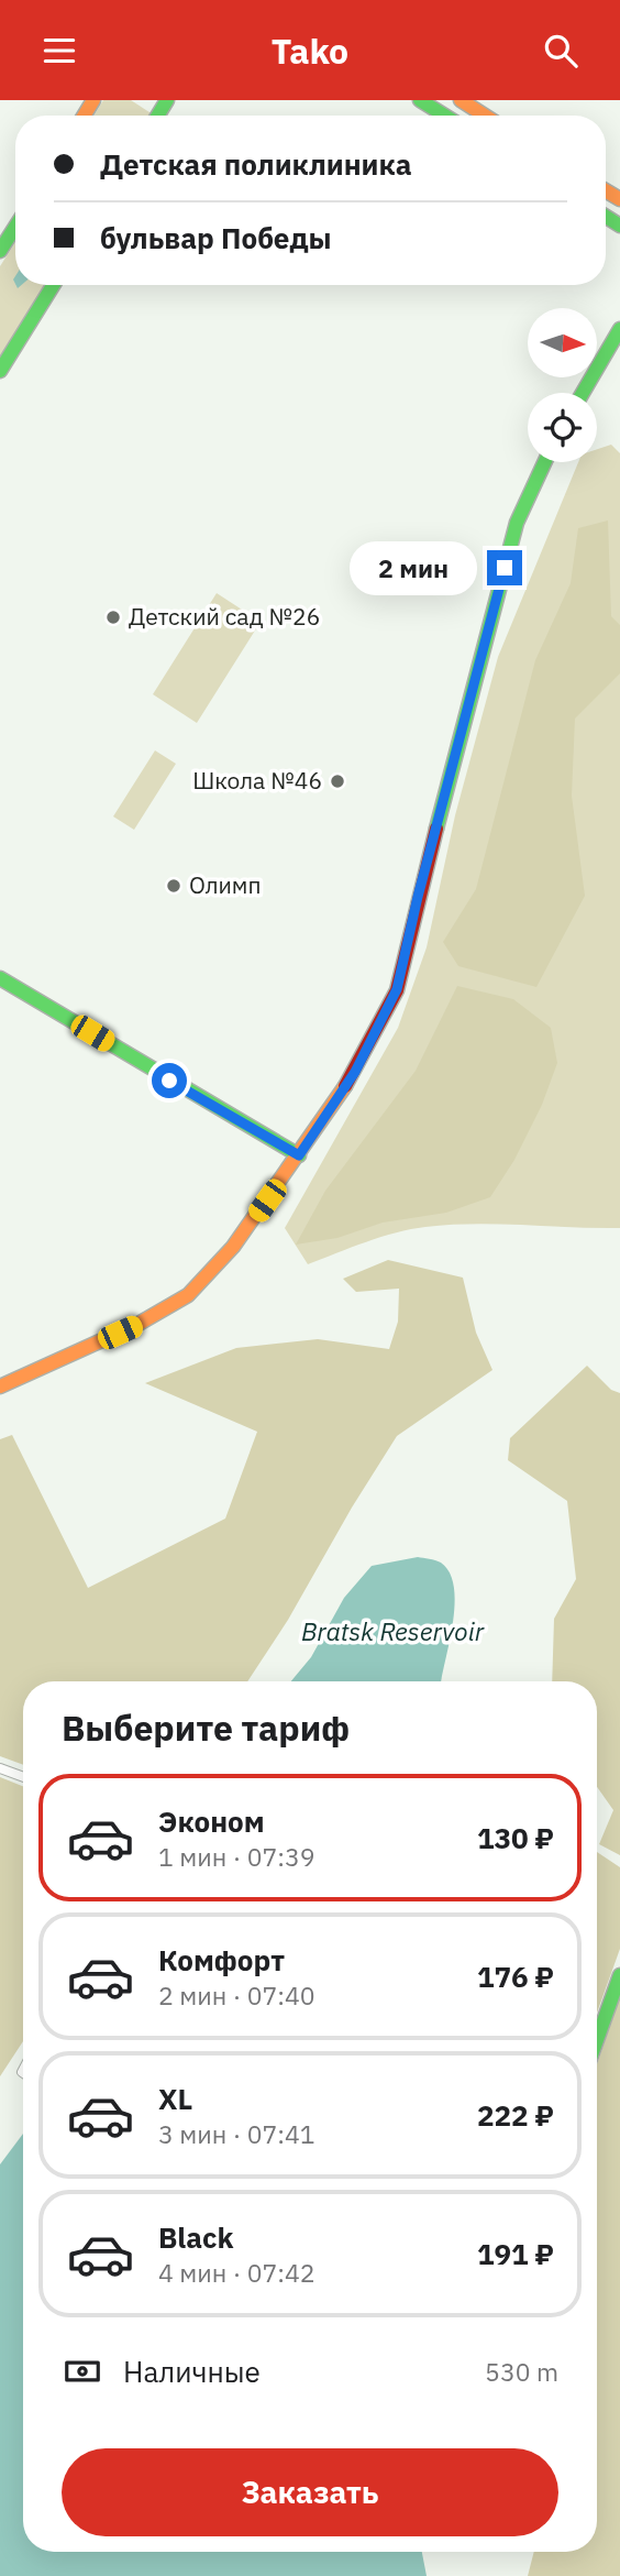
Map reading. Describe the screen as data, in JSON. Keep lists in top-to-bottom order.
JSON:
{
  "water": ["Bratsk Reservoir"],
  "places": ["Детский сад №26", "Школа №46", "Олимп"],
  "north": "right",
  "page": {
    "header": "Tako",
    "banner": ["Детская поликлиника", "бульвар Победы"],
    "bubble": "2 мин",
    "heading": "Выберите тариф",
    "list": [
      {
        "name": "Эконом",
        "note": "1 мин · 07:39",
        "value": "130 ₽"
      },
      {
        "name": "Комфорт",
        "note": "2 мин · 07:40",
        "value": "176 ₽"
      },
      {
        "name": "XL",
        "note": "3 мин · 07:41",
        "value": "222 ₽"
      },
      {
        "name": "Black",
        "note": "4 мин · 07:42",
        "value": "191 ₽"
      }
    ],
    "pay": ["Наличные", "530 m"],
    "buttons": "Заказать"
  }
}
